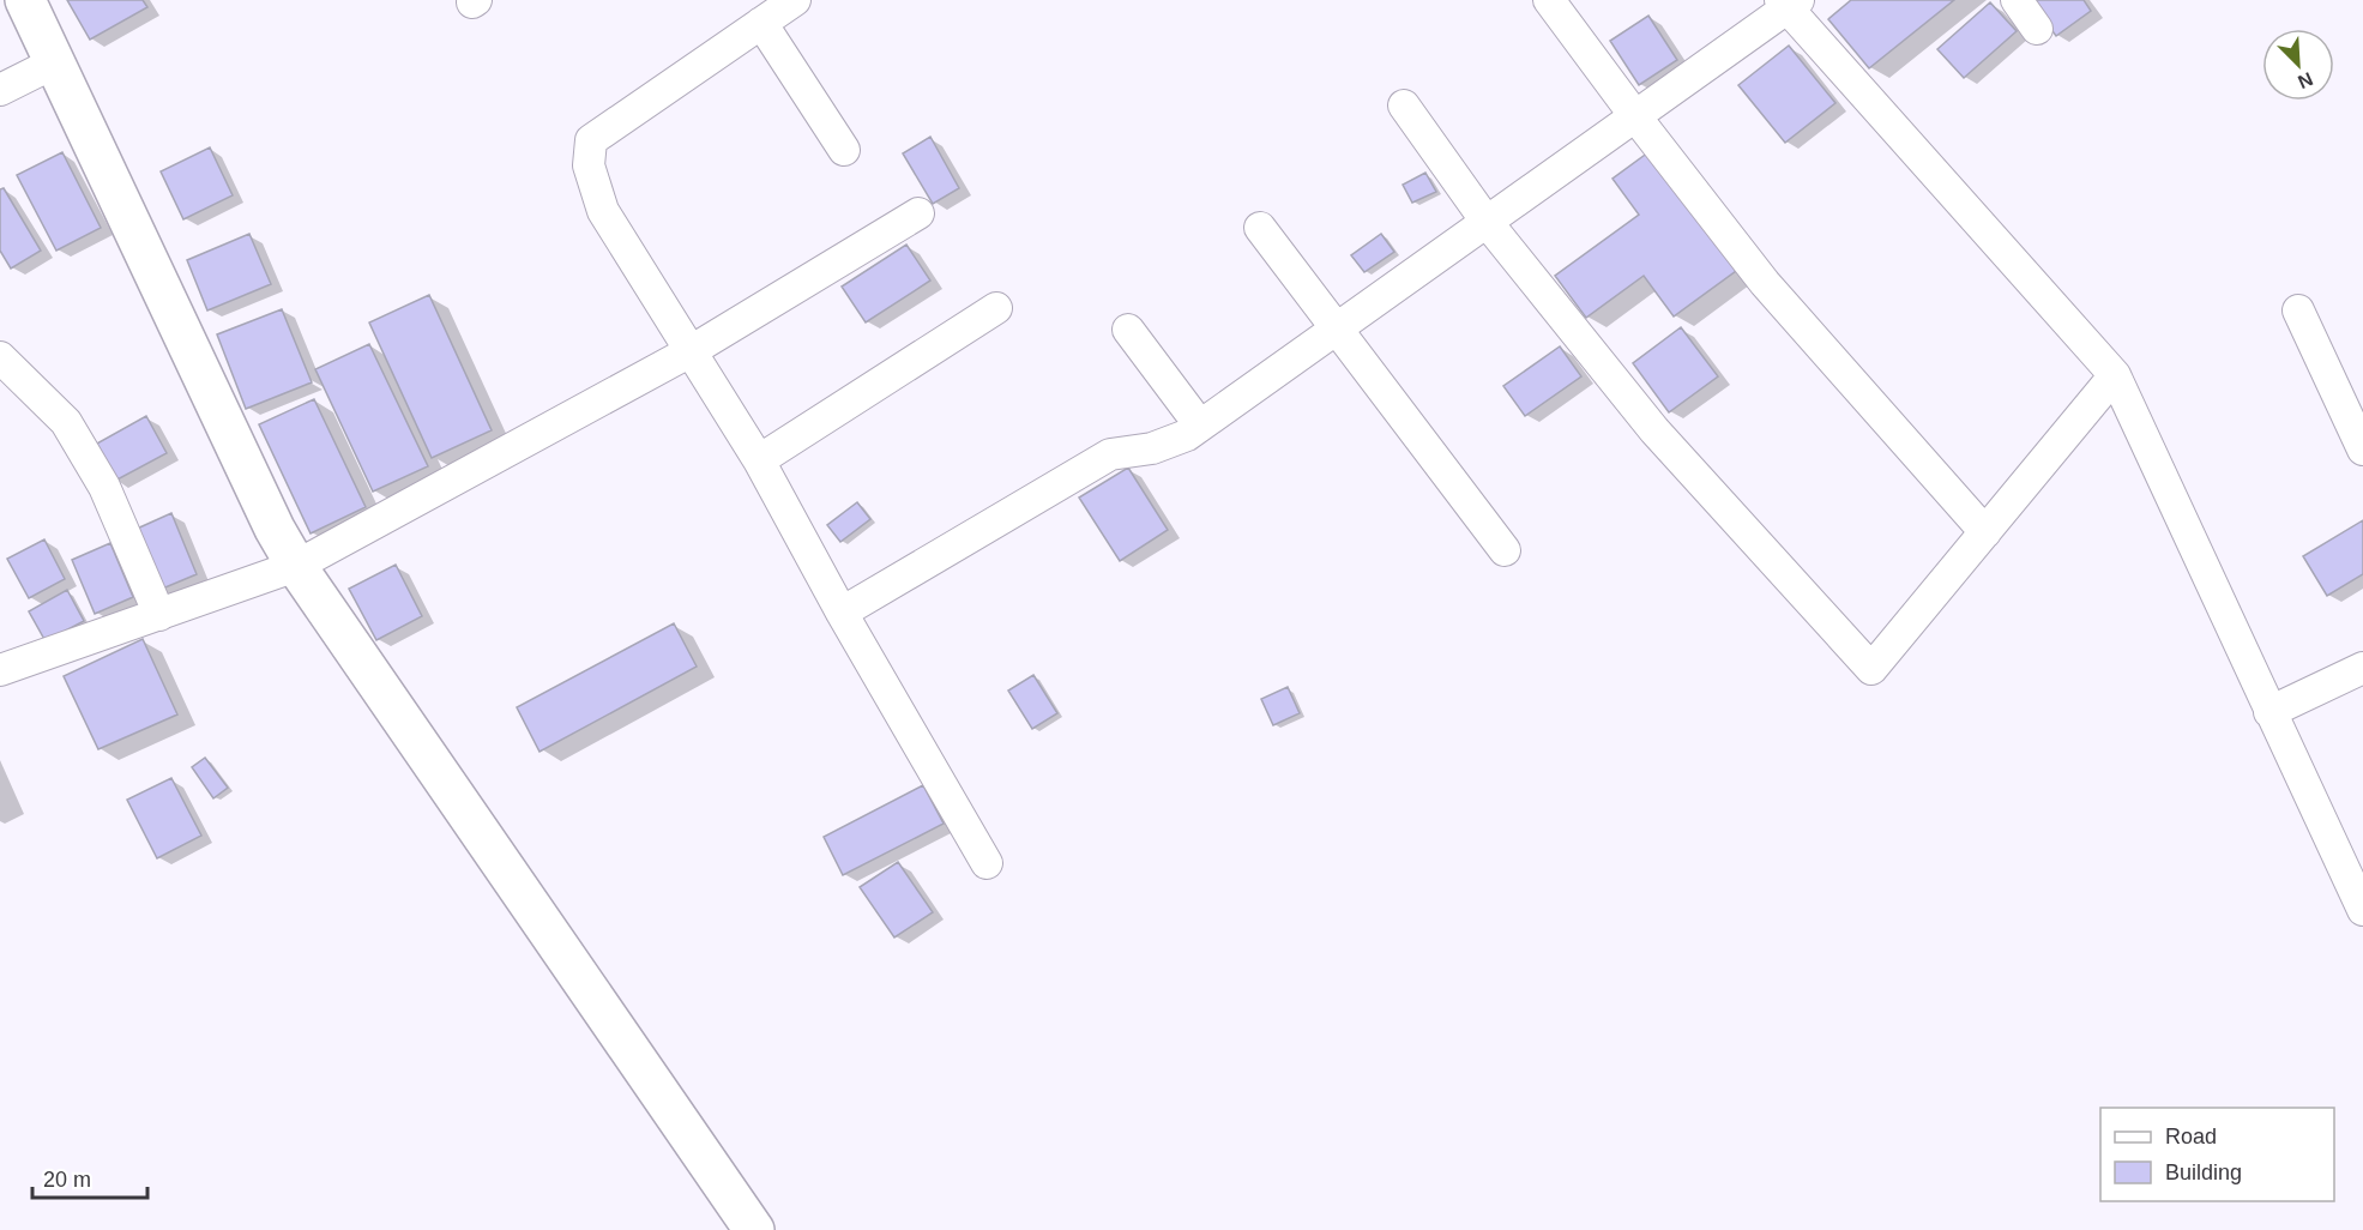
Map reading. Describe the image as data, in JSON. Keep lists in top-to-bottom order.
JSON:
{
  "legend": ["Road", "Building"],
  "scale_bar": "20 m",
  "north": "bottom right"
}
